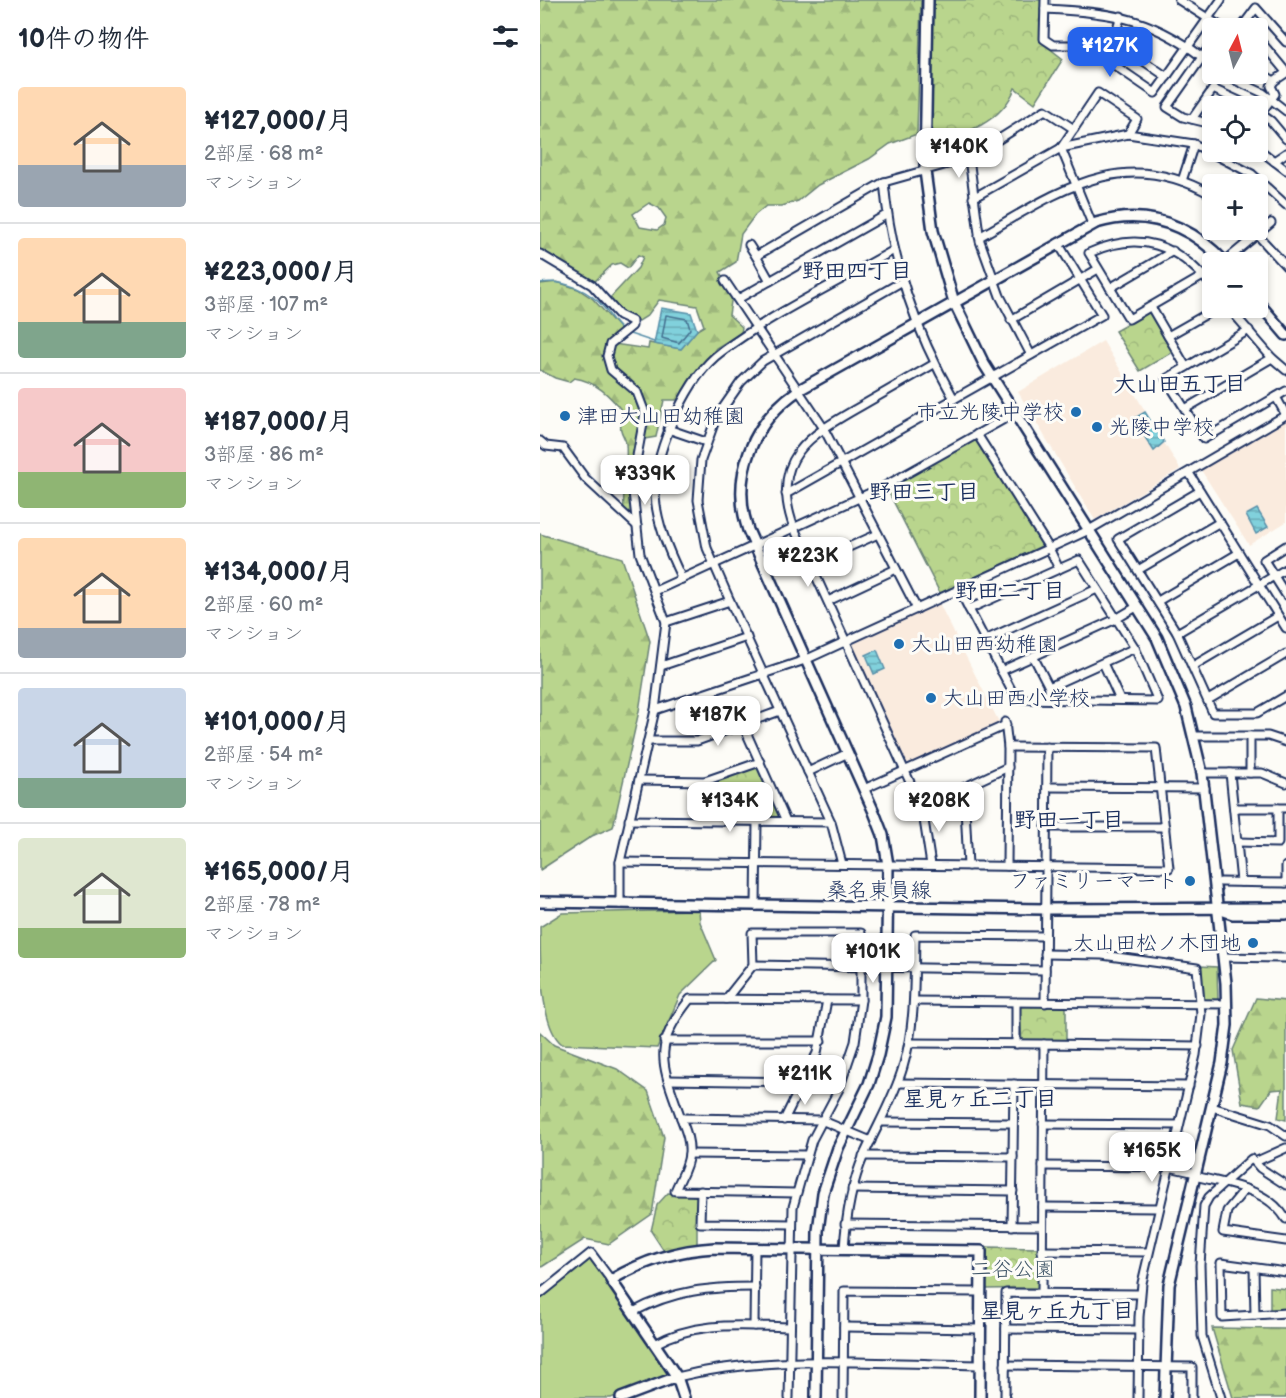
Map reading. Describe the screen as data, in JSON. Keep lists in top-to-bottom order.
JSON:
{
  "streets": {
    "street": ["桑名東員線"]
  },
  "districts": [
    "野田四丁目",
    "大山田五丁目",
    "野田三丁目",
    "野田二丁目",
    "野田一丁目",
    "星見ヶ丘二丁目",
    "星見ヶ丘九丁目"
  ],
  "parks": ["二谷公園"],
  "places": [
    "市立光陵中学校",
    "津田大山田幼稚園",
    "光陵中学校",
    "大山田西幼稚園",
    "大山田西小学校",
    "ファミリーマート",
    "大山田松ノ木団地"
  ],
  "north": "top",
  "page": {
    "heading": "10件の物件",
    "map_buttons": ["+", "−"],
    "price": [
      "¥127K",
      "¥140K",
      "¥339K",
      "¥223K",
      "¥187K",
      "¥134K",
      "¥208K",
      "¥101K",
      "¥211K",
      "¥165K"
    ],
    "list": [
      {
        "name": "¥127,000/月",
        "note": "2部屋 · 68 m² · マンション"
      },
      {
        "name": "¥223,000/月",
        "note": "3部屋 · 107 m² · マンション"
      },
      {
        "name": "¥187,000/月",
        "note": "3部屋 · 86 m² · マンション"
      },
      {
        "name": "¥134,000/月",
        "note": "2部屋 · 60 m² · マンション"
      },
      {
        "name": "¥101,000/月",
        "note": "2部屋 · 54 m² · マンション"
      },
      {
        "name": "¥165,000/月",
        "note": "2部屋 · 78 m² · マンション"
      }
    ]
  }
}
